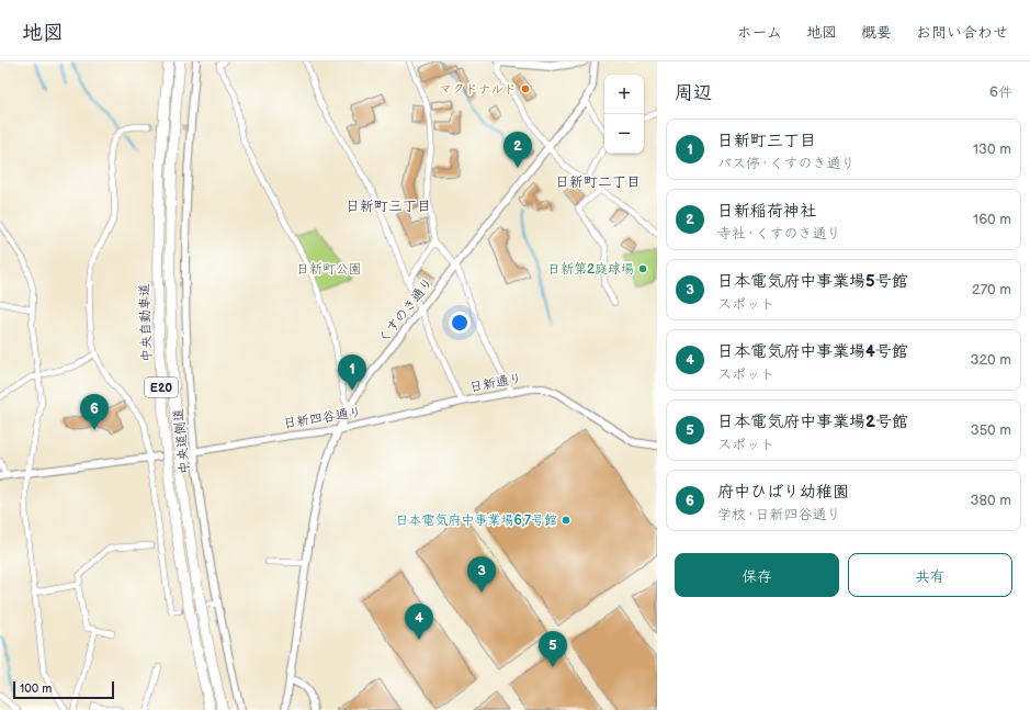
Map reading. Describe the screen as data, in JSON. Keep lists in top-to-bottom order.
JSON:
{
  "streets": {
    "highway": ["中央自動車道", "E20"],
    "street": [
      "くすのき通り",
      "日新通り",
      "日新四谷通り",
      "中央道側道"
    ]
  },
  "crossings": [
    ["くすのき通り", "日新通り"],
    ["くすのき通り", "日新四谷通り"],
    ["日新通り", "日新四谷通り"],
    ["日新四谷通り", "中央道側道"]
  ],
  "districts": ["日新町二丁目", "日新町三丁目"],
  "parks": ["日新町公園"],
  "places": ["マクドナルド", "日新第2庭球場", "日本電気府中事業場6,7号館"],
  "scale_bar": "100 m",
  "page": {
    "header": "地図",
    "nav": [
      "ホーム",
      "地図",
      "概要",
      "お問い合わせ"
    ],
    "heading": ["周辺", "6件"],
    "map_buttons": ["+", "−"],
    "list": [
      {
        "mark": "1",
        "name": "日新町三丁目",
        "note": "バス停 · くすのき通り",
        "value": "130 m"
      },
      {
        "mark": "2",
        "name": "日新稲荷神社",
        "note": "寺社 · くすのき通り",
        "value": "160 m"
      },
      {
        "mark": "3",
        "name": "日本電気府中事業場5号館",
        "note": "スポット",
        "value": "270 m"
      },
      {
        "mark": "4",
        "name": "日本電気府中事業場4号館",
        "note": "スポット",
        "value": "320 m"
      },
      {
        "mark": "5",
        "name": "日本電気府中事業場2号館",
        "note": "スポット",
        "value": "350 m"
      },
      {
        "mark": "6",
        "name": "府中ひばり幼稚園",
        "note": "学校 · 日新四谷通り",
        "value": "380 m"
      }
    ],
    "pins": [
      "2",
      "1",
      "6",
      "3",
      "4",
      "5"
    ],
    "buttons": ["保存", "共有"],
    "scale": "100 m"
  }
}
